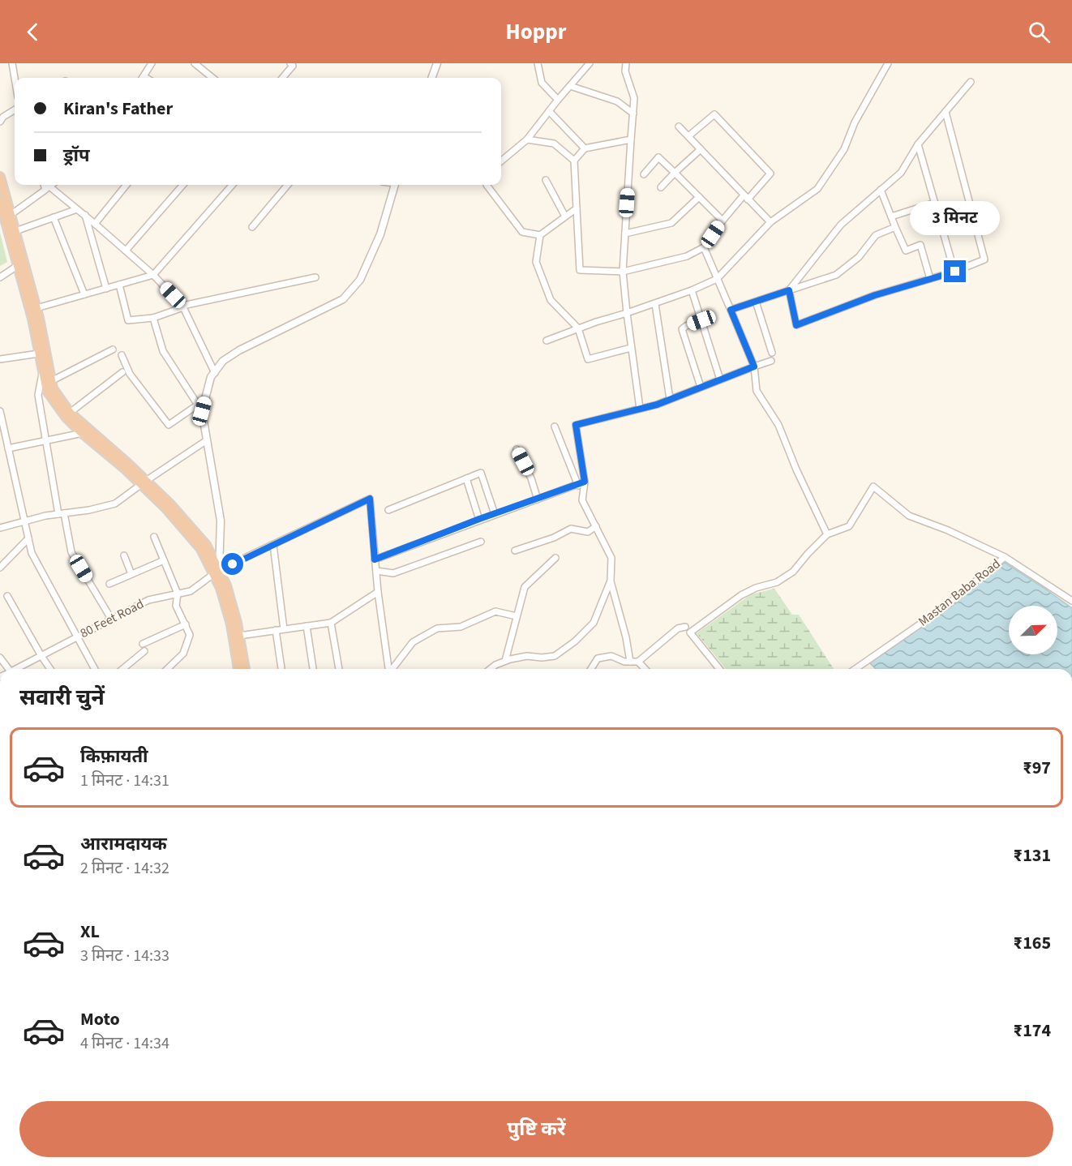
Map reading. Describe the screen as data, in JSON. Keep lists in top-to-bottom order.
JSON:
{
  "streets": {
    "street": ["Mastan Baba Road", "80 Feet Road"]
  },
  "north": "top right",
  "page": {
    "header": "Hoppr",
    "banner": ["Kiran's Father", "ड्रॉप"],
    "bubble": "3 मिनट",
    "heading": "सवारी चुनें",
    "list": [
      {
        "name": "किफ़ायती",
        "note": "1 मिनट · 14:31",
        "value": "₹97"
      },
      {
        "name": "आरामदायक",
        "note": "2 मिनट · 14:32",
        "value": "₹131"
      },
      {
        "name": "XL",
        "note": "3 मिनट · 14:33",
        "value": "₹165"
      },
      {
        "name": "Moto",
        "note": "4 मिनट · 14:34",
        "value": "₹174"
      }
    ],
    "buttons": "पुष्टि करें"
  }
}
